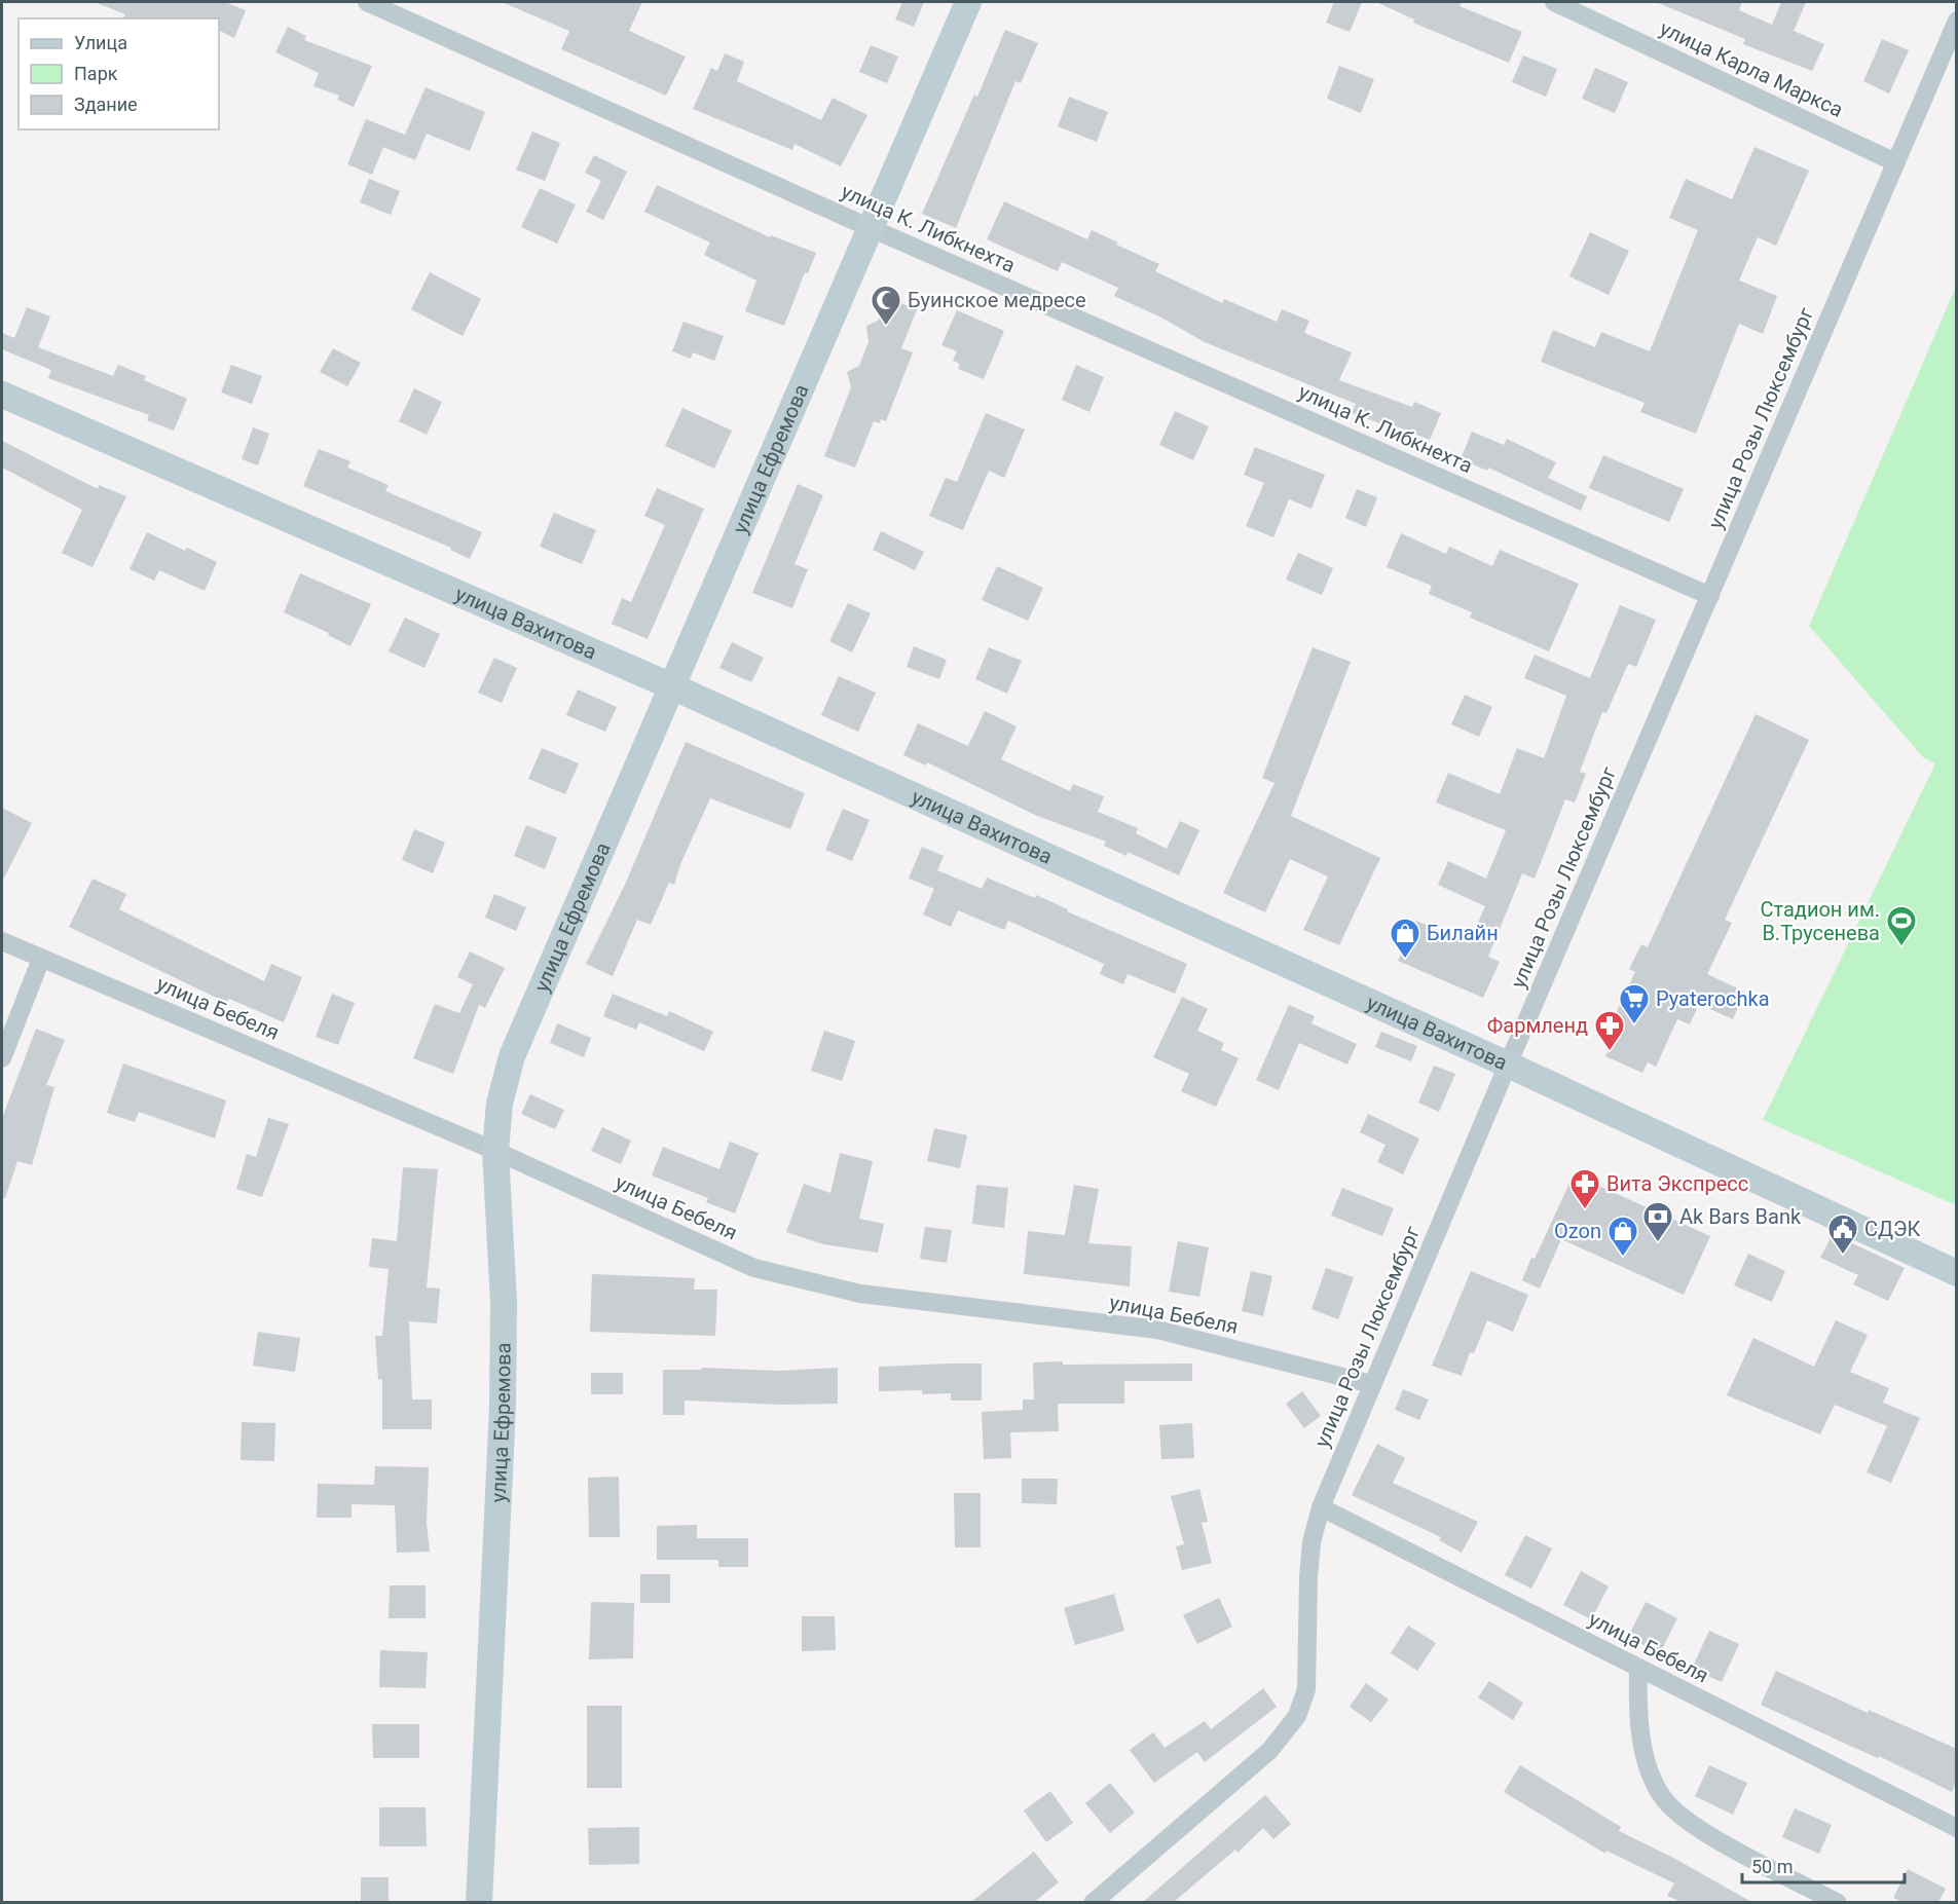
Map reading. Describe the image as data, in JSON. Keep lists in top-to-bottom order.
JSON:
{
  "streets": {
    "main road": ["улица Ефремова", "улица Вахитова"],
    "street": [
      "улица Карла Маркса",
      "улица К. Либкнехта",
      "улица Розы Люксембург",
      "улица Бебеля"
    ]
  },
  "crossings": [
    ["улица Карла Маркса", "улица Розы Люксембург"],
    ["улица К. Либкнехта", "улица Розы Люксембург"],
    ["улица К. Либкнехта", "улица Ефремова"],
    ["улица Розы Люксембург", "улица Вахитова"],
    ["улица Розы Люксембург", "улица Бебеля"],
    ["улица Ефремова", "улица Вахитова"],
    ["улица Ефремова", "улица Бебеля"]
  ],
  "places": {
    "mosque": ["Буинское медресе"],
    "sports": ["Стадион им. В.Трусенева"],
    "shop": ["Билайн", "Ozon"],
    "supermarket": ["Pyaterochka"],
    "pharmacy": ["Фармленд", "Вита Экспресс"],
    "bank": ["Ak Bars Bank"],
    "public building": ["СДЭК"]
  },
  "legend": ["Улица", "Парк", "Здание"],
  "scale_bar": "50 m"
}
